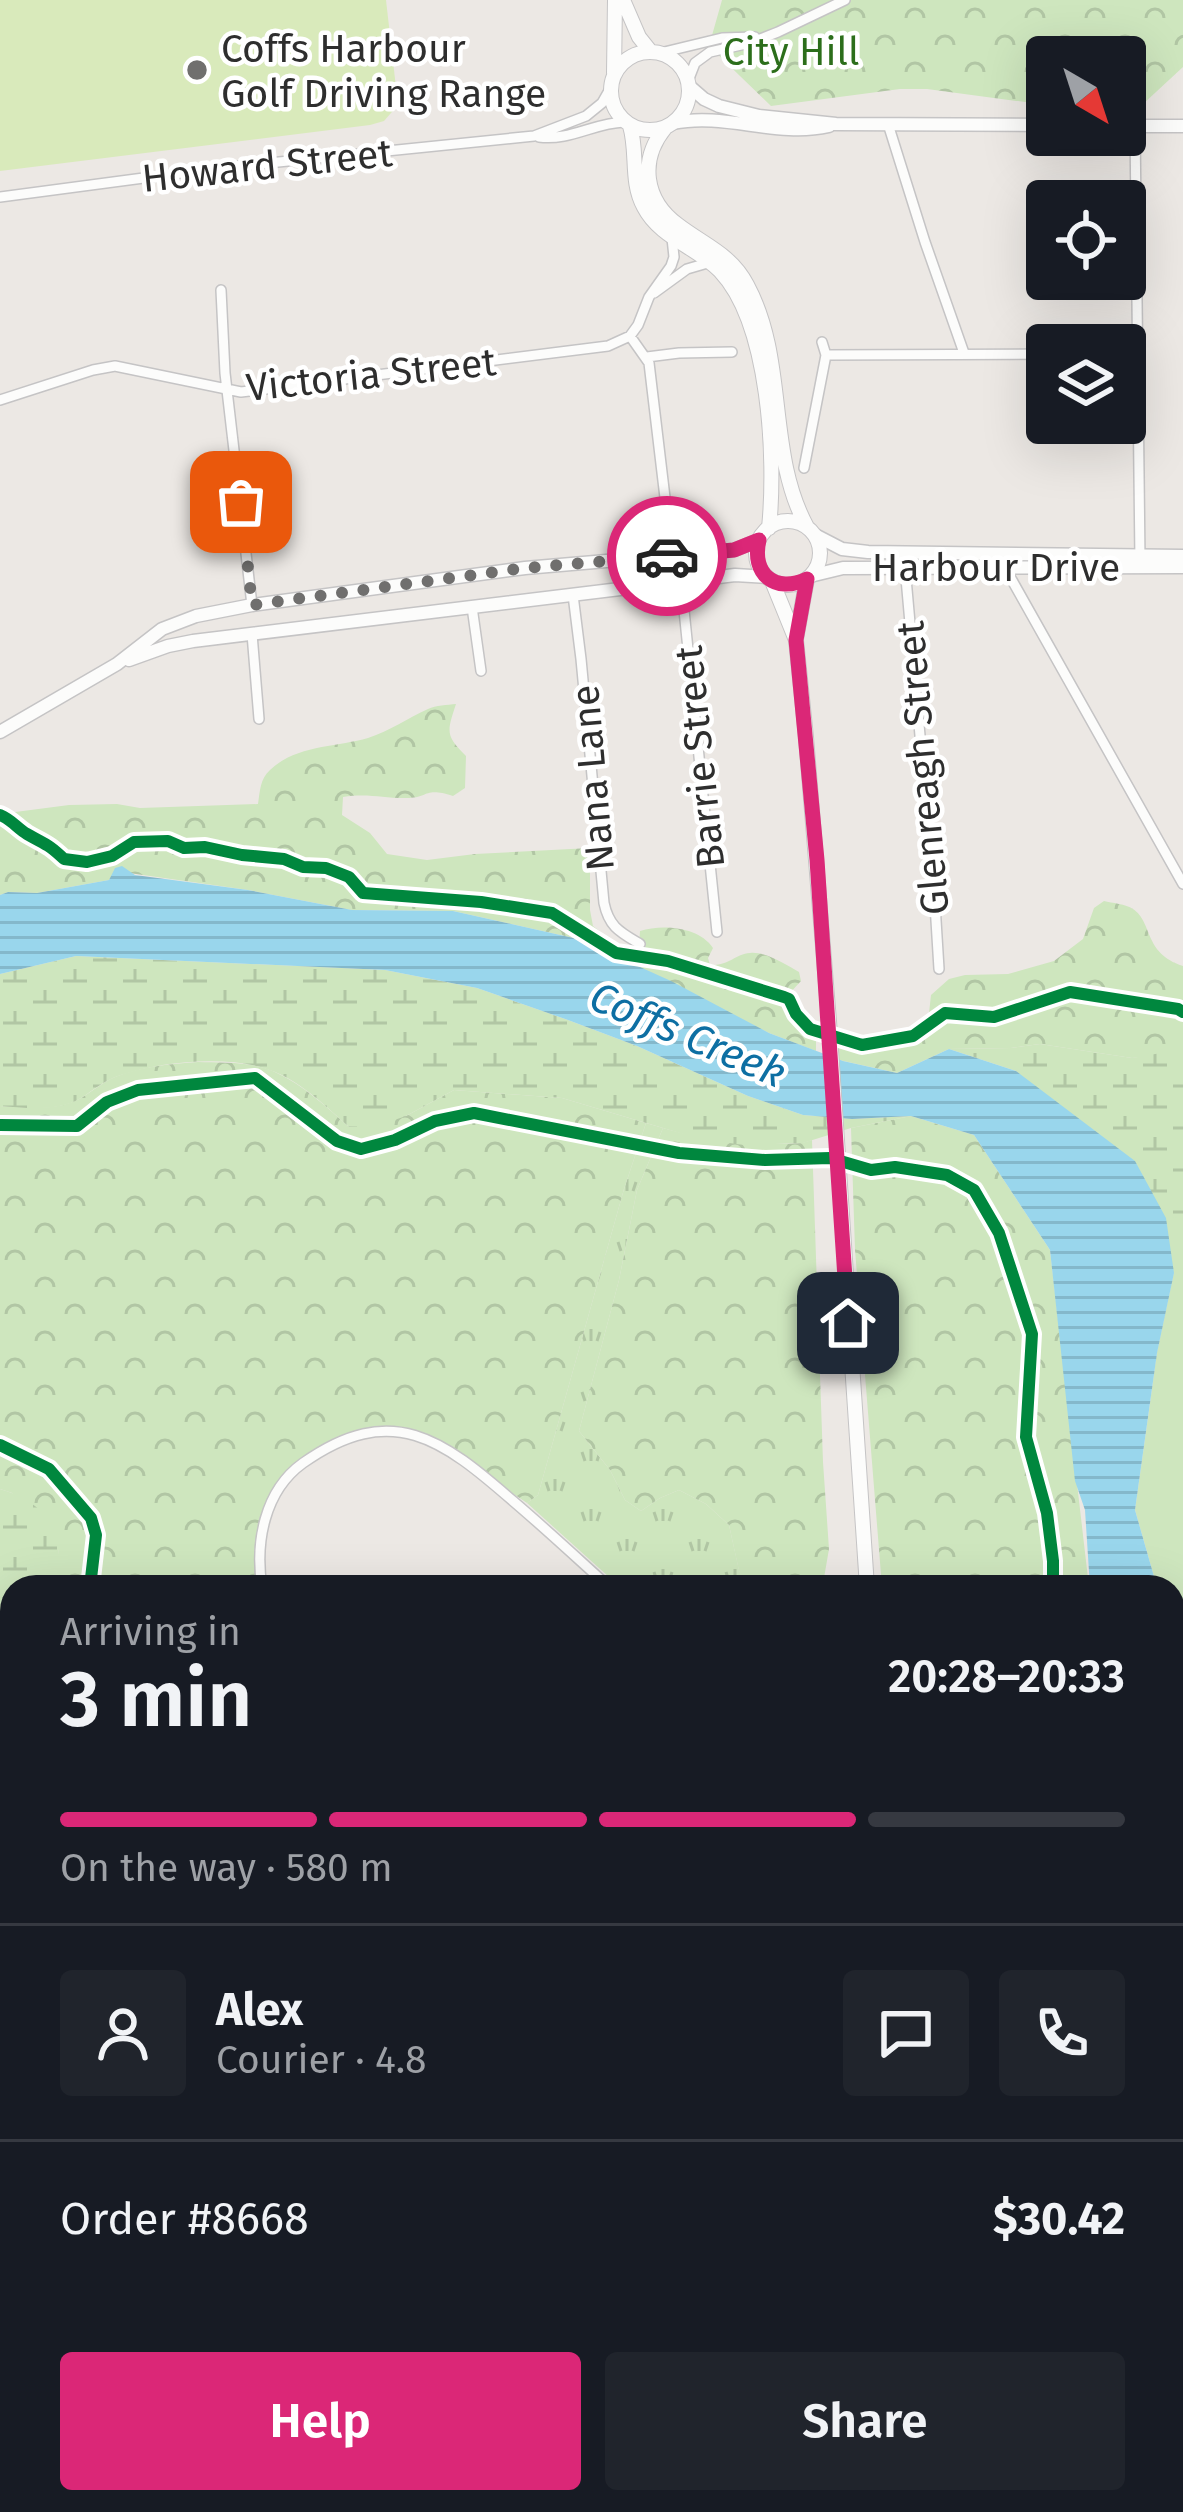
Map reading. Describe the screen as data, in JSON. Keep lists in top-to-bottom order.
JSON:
{
  "streets": {
    "street": [
      "Howard Street",
      "Victoria Street",
      "Harbour Drive",
      "Barrie Street",
      "Glenreagh Street",
      "Nana Lane"
    ]
  },
  "crossings": [
    ["Harbour Drive", "Glenreagh Street"]
  ],
  "water": ["Coffs Creek"],
  "parks": ["City Hill"],
  "places": ["Coffs Harbour Golf Driving Range"],
  "north": "bottom right",
  "page": {
    "heading": ["3 min", "Arriving in", "20:28–20:33"],
    "panel": [
      "Alex",
      "Courier · 4.8",
      "Order #8668",
      "$30.42"
    ],
    "bar": "On the way · 580 m",
    "buttons": ["Help", "Share"]
  }
}
